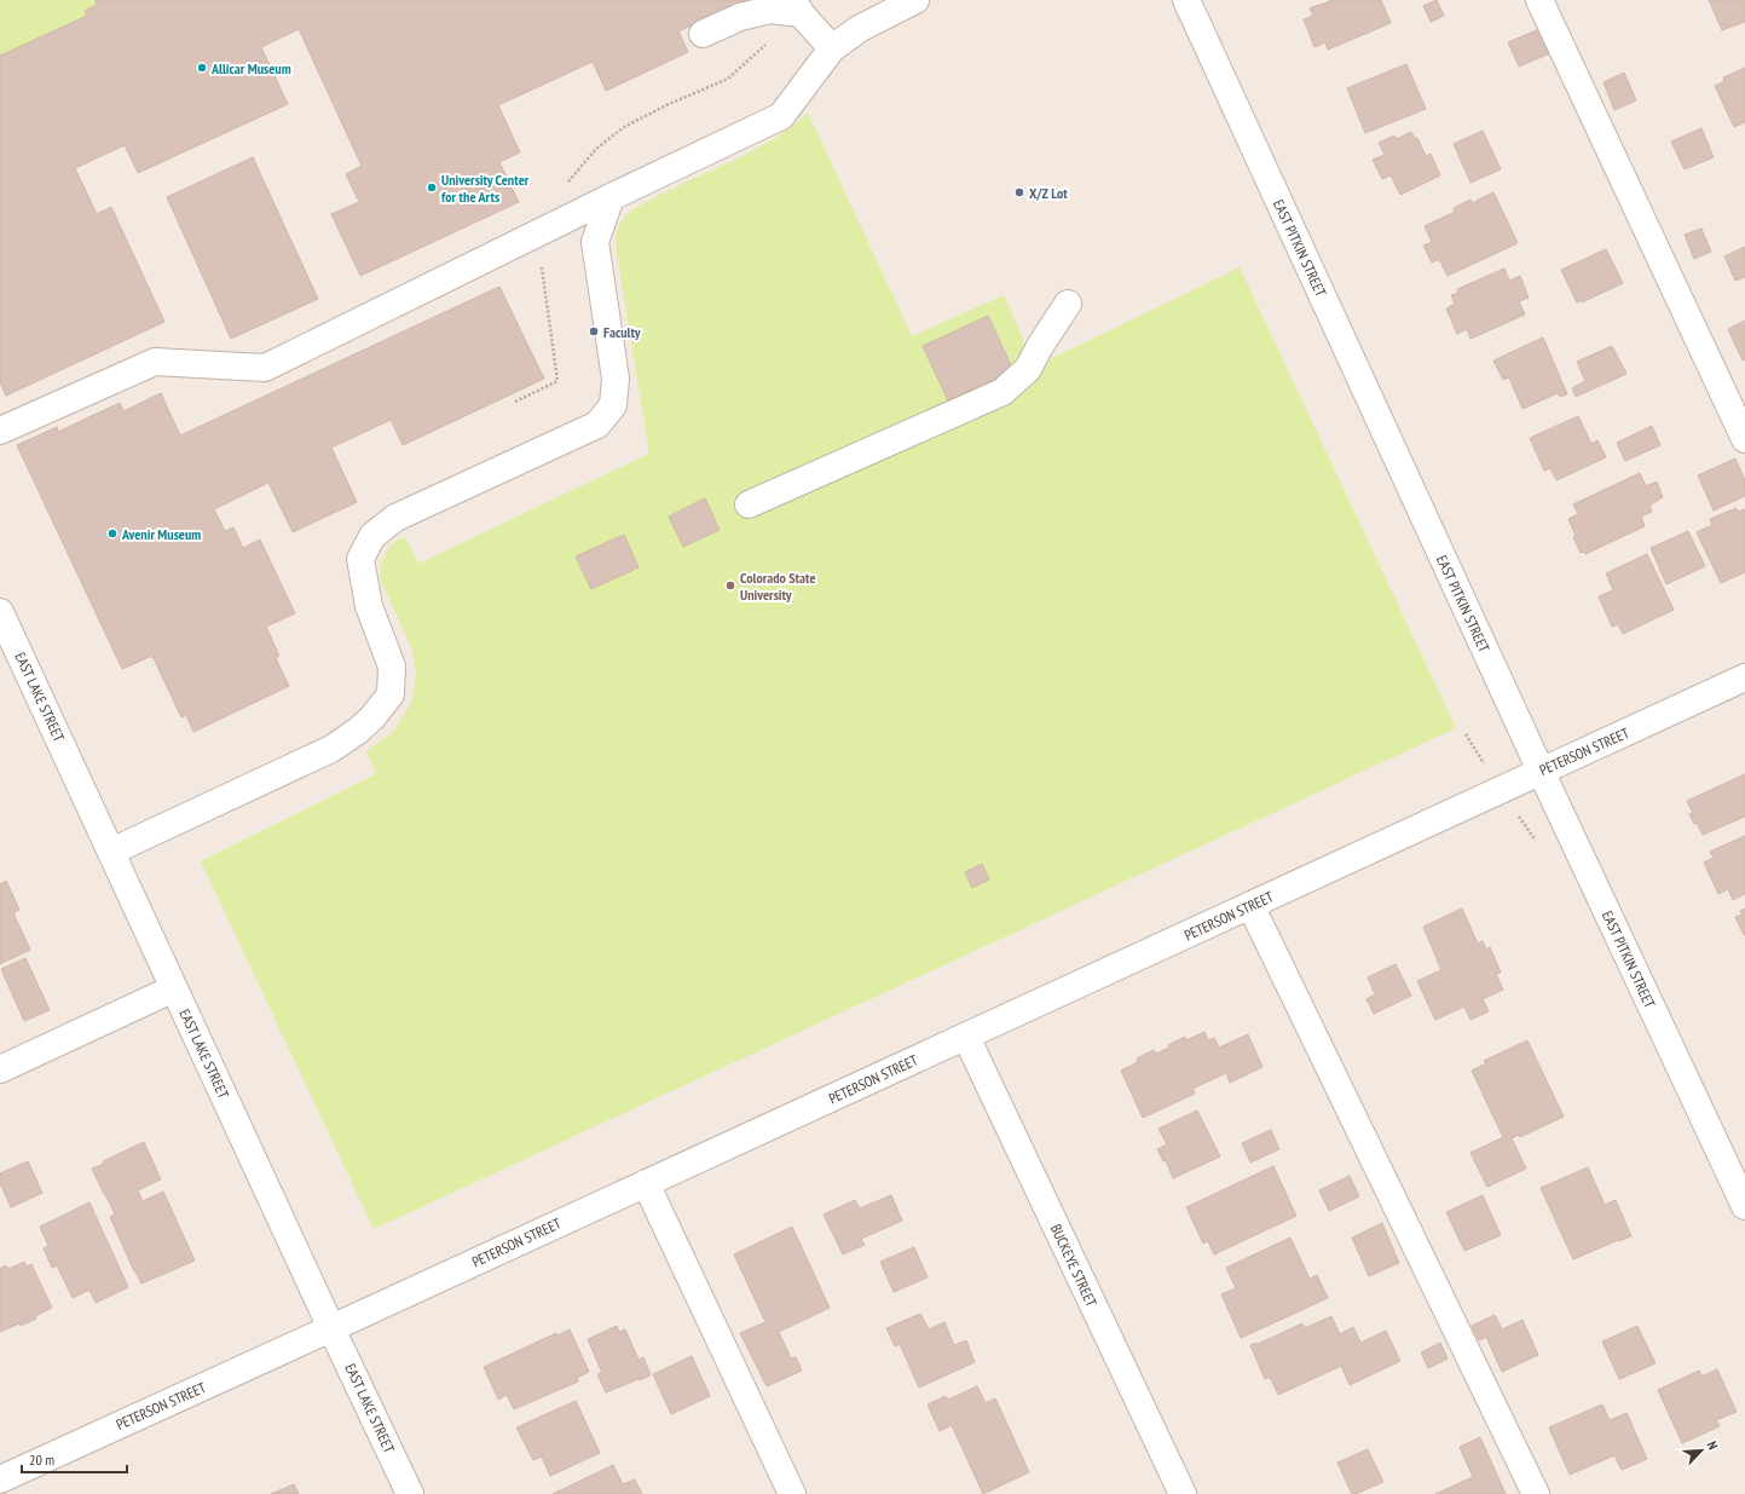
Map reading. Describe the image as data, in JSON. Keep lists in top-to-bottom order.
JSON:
{
  "streets": {
    "street": [
      "EAST PITKIN STREET",
      "EAST LAKE STREET",
      "PETERSON STREET",
      "BUCKEYE STREET"
    ]
  },
  "crossings": [
    ["EAST PITKIN STREET", "PETERSON STREET"],
    ["EAST LAKE STREET", "PETERSON STREET"],
    ["PETERSON STREET", "BUCKEYE STREET"]
  ],
  "places": [
    "Allicar Museum",
    "University Center for the Arts",
    "X/Z Lot",
    "Faculty",
    "Avenir Museum",
    "Colorado State University"
  ],
  "scale_bar": "20 m",
  "north": "top right"
}
